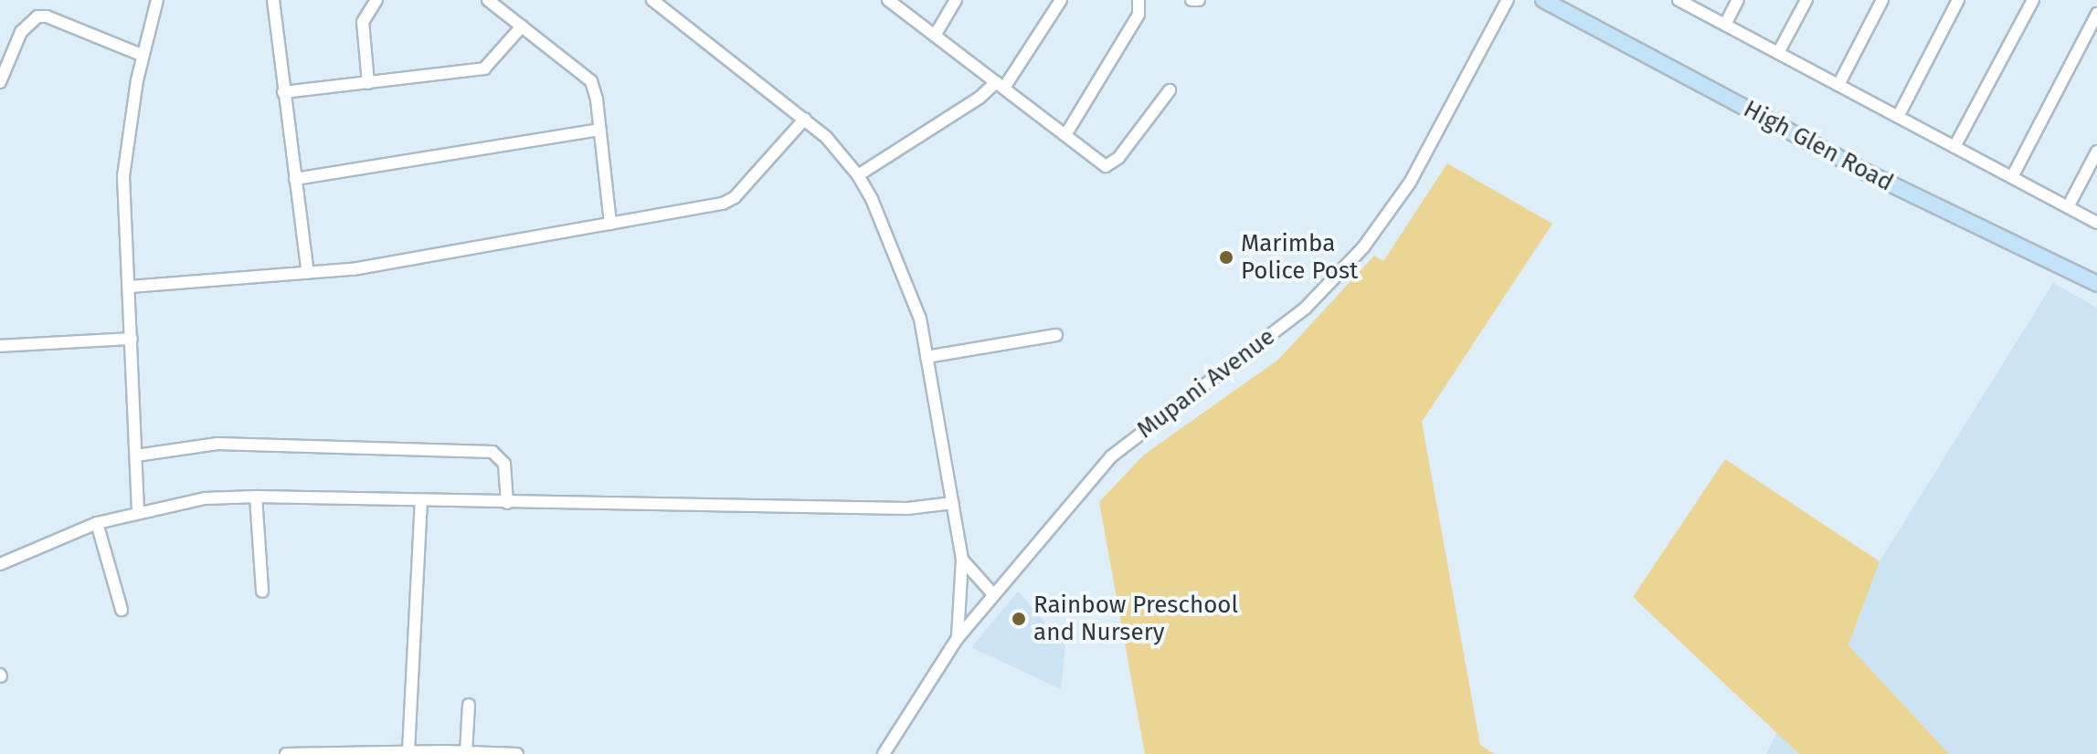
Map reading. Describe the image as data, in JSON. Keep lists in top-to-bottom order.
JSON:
{
  "streets": {
    "main road": ["High Glen Road"],
    "street": ["Mupani Avenue"]
  },
  "places": ["Marimba Police Post", "Rainbow Preschool and Nursery"]
}
